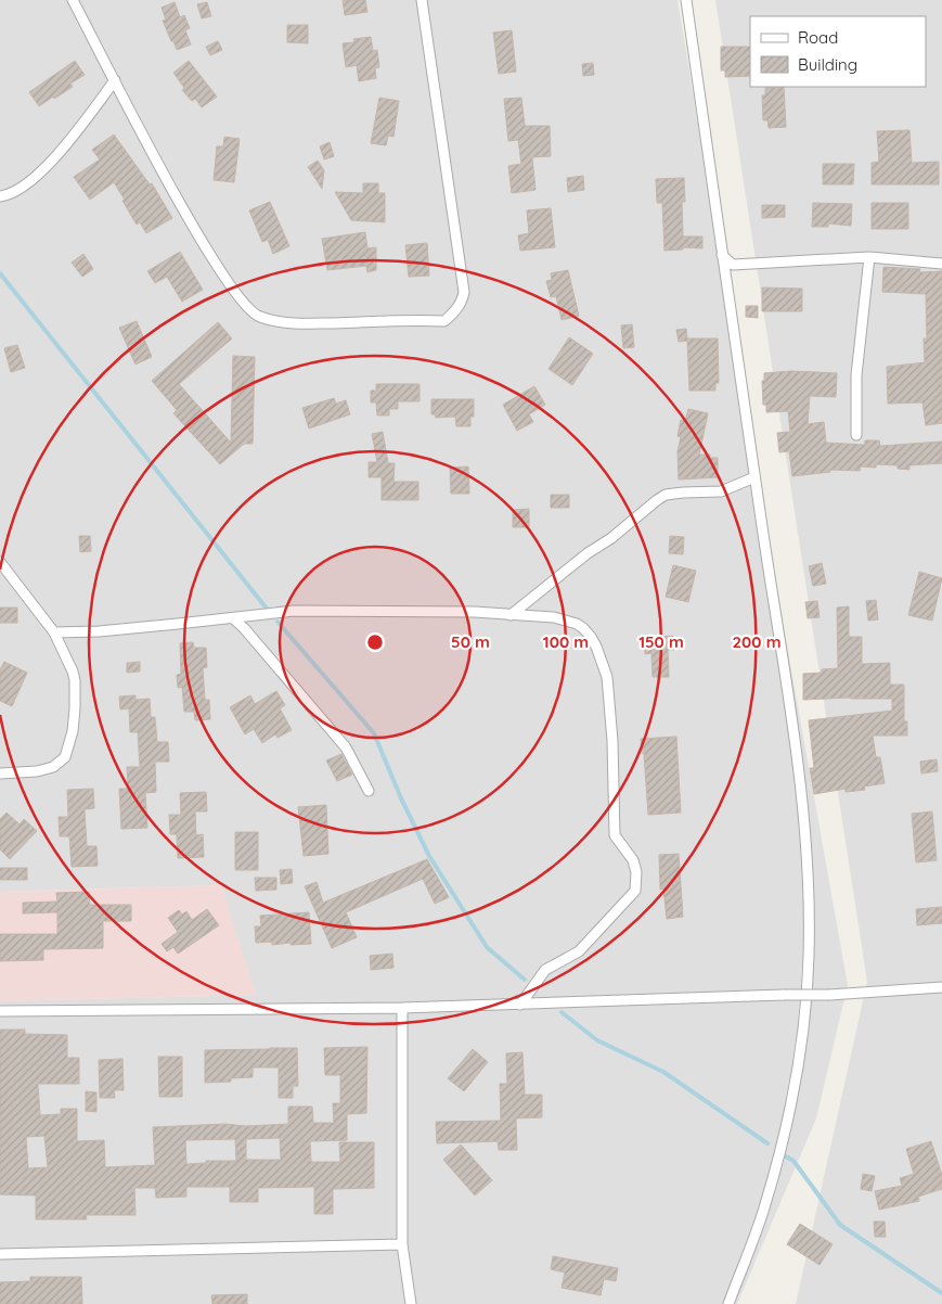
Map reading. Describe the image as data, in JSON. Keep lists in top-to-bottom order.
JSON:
{
  "legend": ["Road", "Building"],
  "rings": [
    "50 m",
    "100 m",
    "150 m",
    "200 m"
  ]
}
